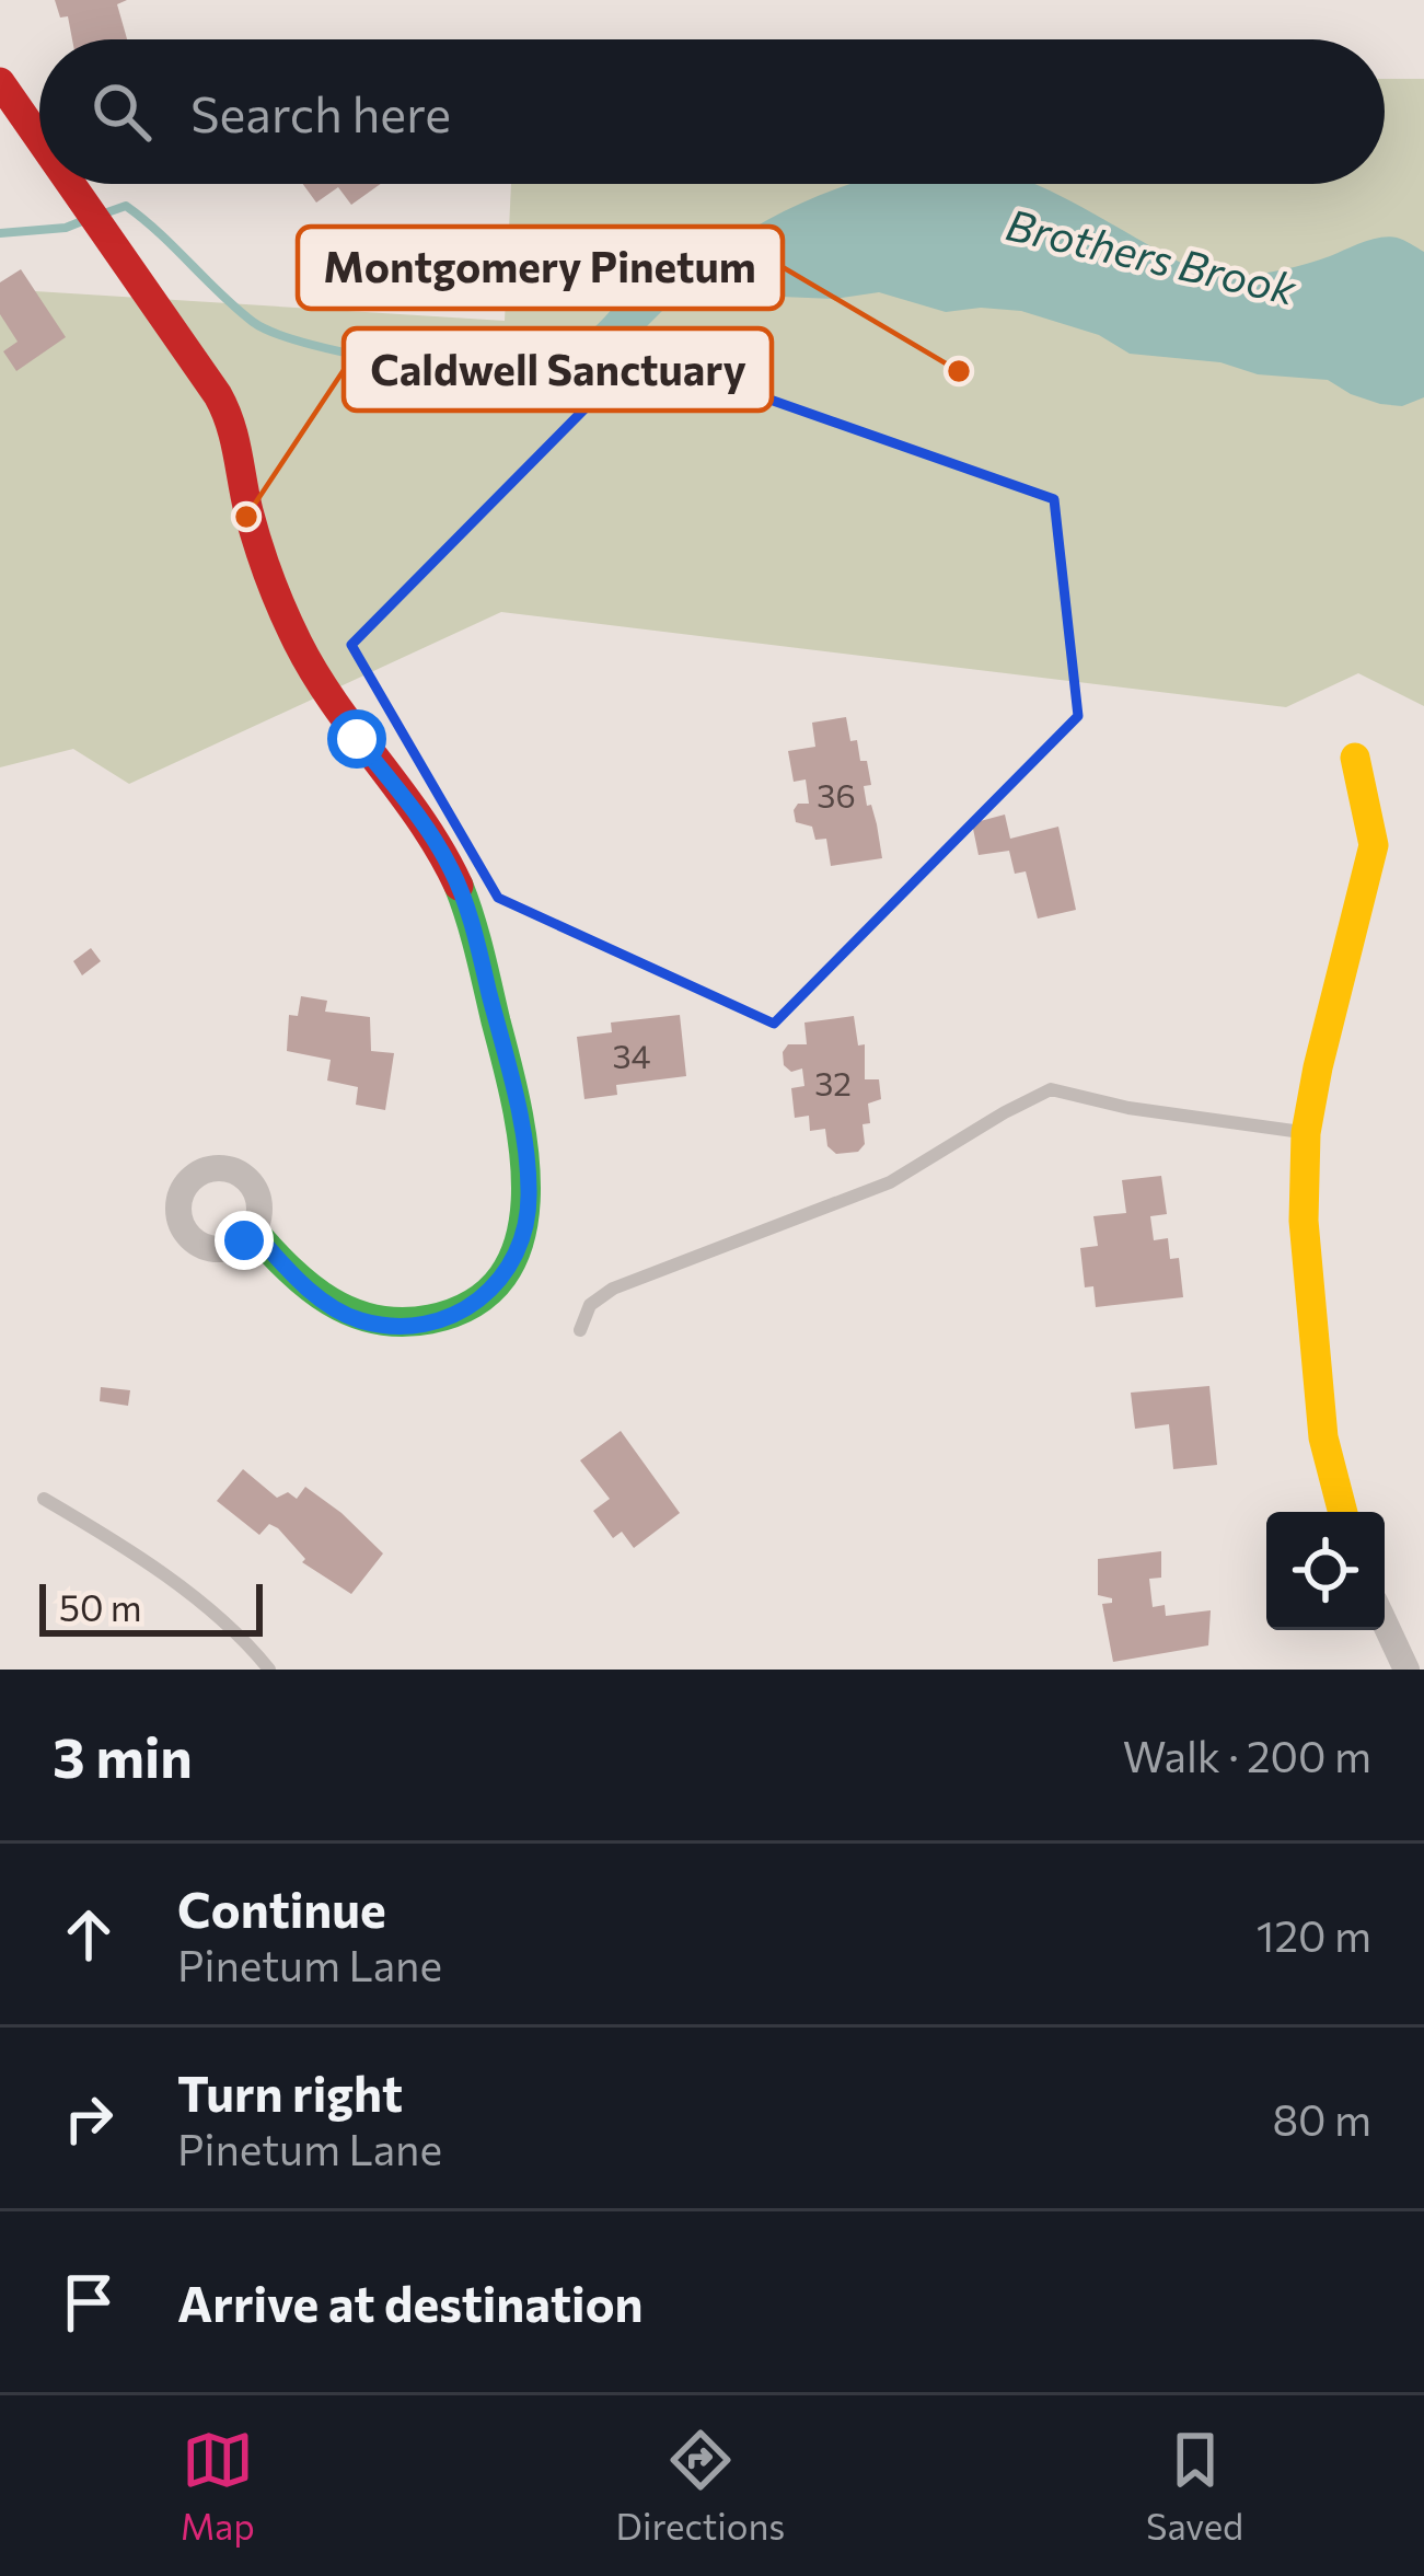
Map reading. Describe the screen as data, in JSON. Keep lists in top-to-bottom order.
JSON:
{
  "water": ["Brothers Brook"],
  "places": ["Montgomery Pinetum", "Caldwell Sanctuary"],
  "house_numbers": ["36", "34", "32"],
  "scale_bar": "50 m",
  "page": {
    "search": "Search here",
    "scale": "50 m",
    "heading": ["3 min", "Walk · 200 m"],
    "list": [
      ["Continue", "Pinetum Lane", "120 m"],
      ["Turn right", "Pinetum Lane", "80 m"],
      "Arrive at destination"
    ],
    "nav": ["Map", "Directions", "Saved"]
  }
}
